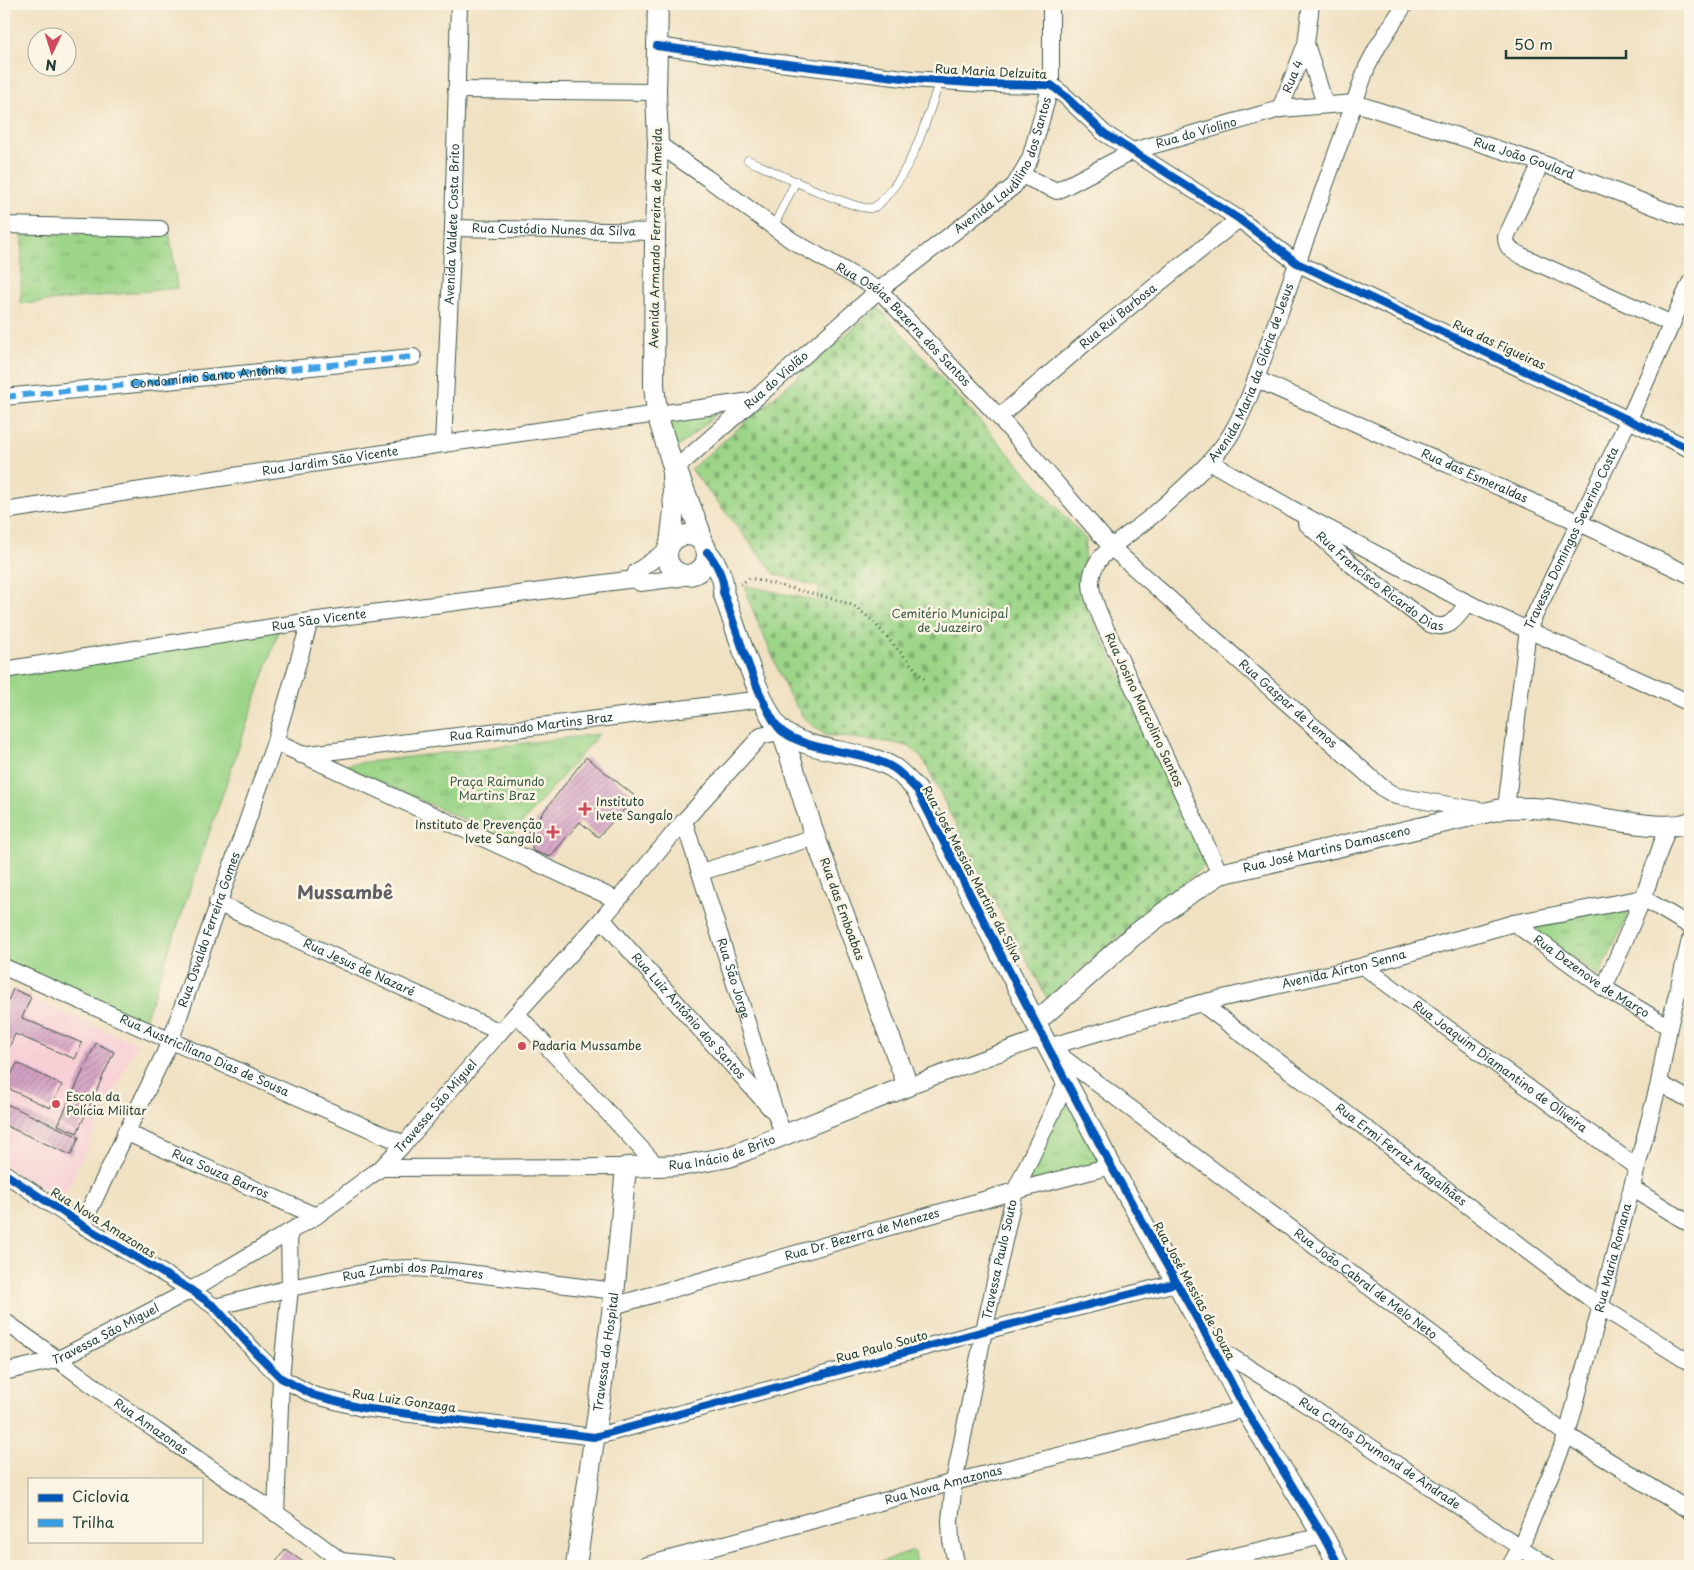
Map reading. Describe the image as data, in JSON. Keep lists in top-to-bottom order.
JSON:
{
  "streets": {
    "street": [
      "Rua Maria Delzuita",
      "Rua 4",
      "Rua do Violino",
      "Rua João Goulard",
      "Avenida Laudilino dos Santos",
      "Avenida Valdete Costa Brito",
      "Rua Custódio Nunes da Silva",
      "Avenida Armando Ferreira de Almeida",
      "Rua Rui Barbosa",
      "Rua Oséias Bezerra dos Santos",
      "Rua das Figueiras",
      "Avenida Maria da Glória de Jesus",
      "Condomínio Santo Antônio",
      "Rua do Violão",
      "Rua Jardim São Vicente",
      "Rua das Esmeraldas",
      "Travessa Domingos Severino Costa",
      "Rua Francisco Ricardo Dias",
      "Rua São Vicente",
      "Rua Gaspar de Lemos",
      "Rua Josino Marcolino Santos",
      "Rua Raimundo Martins Braz",
      "Rua José Martins Damasceno",
      "Rua José Messias Martins da Silva",
      "Rua das Emboabas",
      "Rua Osvaldo Ferreira Gomes",
      "Rua Jesus de Nazaré",
      "Avenida Airton Senna",
      "Rua Dezenove de Março",
      "Rua São Jorge",
      "Rua Luiz Antônio dos Santos",
      "Rua Austriciliano Dias de Sousa",
      "Rua Joaquim Diamantino de Oliveira",
      "Travessa São Miguel",
      "Rua Inácio de Brito",
      "Rua Ermi Ferraz Magalhães",
      "Rua Souza Barros",
      "Rua Nova Amazonas",
      "Rua Dr. Bezerra de Menezes",
      "Rua Maria Romana",
      "Travessa Paulo Souto",
      "Rua Zumbi dos Palmares",
      "Rua João Cabral de Melo Neto",
      "Rua José Messias de Souza",
      "Rua Paulo Souto",
      "Travessa do Hospital",
      "Rua Luiz Gonzaga",
      "Rua Amazonas",
      "Rua Carlos Drumond de Andrade"
    ]
  },
  "crossings": [
    ["Rua Maria Delzuita", "Rua do Violino"],
    ["Rua Maria Delzuita", "Avenida Laudilino dos Santos"],
    ["Rua Maria Delzuita", "Avenida Armando Ferreira de Almeida"],
    ["Rua Maria Delzuita", "Rua Rui Barbosa"],
    ["Rua Maria Delzuita", "Rua das Figueiras"],
    ["Rua Maria Delzuita", "Avenida Maria da Glória de Jesus"],
    ["Rua 4", "Rua do Violino"],
    ["Rua do Violino", "Rua João Goulard"],
    ["Rua do Violino", "Avenida Laudilino dos Santos"],
    ["Rua do Violino", "Avenida Maria da Glória de Jesus"],
    ["Rua João Goulard", "Avenida Maria da Glória de Jesus"],
    ["Avenida Laudilino dos Santos", "Rua Oséias Bezerra dos Santos"],
    ["Avenida Laudilino dos Santos", "Rua do Violão"],
    ["Avenida Valdete Costa Brito", "Rua Custódio Nunes da Silva"],
    ["Avenida Valdete Costa Brito", "Rua Jardim São Vicente"],
    ["Rua Custódio Nunes da Silva", "Avenida Armando Ferreira de Almeida"],
    ["Avenida Armando Ferreira de Almeida", "Rua Oséias Bezerra dos Santos"],
    ["Avenida Armando Ferreira de Almeida", "Rua do Violão"],
    ["Avenida Armando Ferreira de Almeida", "Rua Jardim São Vicente"],
    ["Rua Rui Barbosa", "Rua Oséias Bezerra dos Santos"],
    ["Rua Oséias Bezerra dos Santos", "Avenida Maria da Glória de Jesus"],
    ["Rua Oséias Bezerra dos Santos", "Rua do Violão"],
    ["Rua Oséias Bezerra dos Santos", "Rua Gaspar de Lemos"],
    ["Rua Oséias Bezerra dos Santos", "Rua Josino Marcolino Santos"],
    ["Rua das Figueiras", "Avenida Maria da Glória de Jesus"],
    ["Rua das Figueiras", "Travessa Domingos Severino Costa"],
    ["Avenida Maria da Glória de Jesus", "Rua das Esmeraldas"],
    ["Avenida Maria da Glória de Jesus", "Rua Francisco Ricardo Dias"],
    ["Avenida Maria da Glória de Jesus", "Rua Gaspar de Lemos"],
    ["Avenida Maria da Glória de Jesus", "Rua Josino Marcolino Santos"],
    ["Rua do Violão", "Rua Jardim São Vicente"],
    ["Rua das Esmeraldas", "Travessa Domingos Severino Costa"],
    ["Travessa Domingos Severino Costa", "Rua Francisco Ricardo Dias"],
    ["Travessa Domingos Severino Costa", "Rua Gaspar de Lemos"],
    ["Travessa Domingos Severino Costa", "Rua José Martins Damasceno"],
    ["Rua São Vicente", "Rua Osvaldo Ferreira Gomes"],
    ["Rua Gaspar de Lemos", "Rua Josino Marcolino Santos"],
    ["Rua Gaspar de Lemos", "Rua José Martins Damasceno"],
    ["Rua Josino Marcolino Santos", "Rua José Martins Damasceno"],
    ["Rua Raimundo Martins Braz", "Rua José Messias Martins da Silva"],
    ["Rua José Martins Damasceno", "Rua José Messias Martins da Silva"],
    ["Rua José Martins Damasceno", "Avenida Airton Senna"],
    ["Rua José Martins Damasceno", "Rua Inácio de Brito"],
    ["Rua José Martins Damasceno", "Rua João Cabral de Melo Neto"],
    ["Rua José Martins Damasceno", "Rua José Messias de Souza"],
    ["Rua José Messias Martins da Silva", "Rua das Emboabas"],
    ["Rua José Messias Martins da Silva", "Avenida Airton Senna"],
    ["Rua José Messias Martins da Silva", "Travessa São Miguel"],
    ["Rua José Messias Martins da Silva", "Rua Inácio de Brito"],
    ["Rua José Messias Martins da Silva", "Rua João Cabral de Melo Neto"],
    ["Rua José Messias Martins da Silva", "Rua José Messias de Souza"],
    ["Rua das Emboabas", "Travessa São Miguel"],
    ["Rua das Emboabas", "Rua Inácio de Brito"],
    ["Rua Osvaldo Ferreira Gomes", "Rua Jesus de Nazaré"],
    ["Rua Osvaldo Ferreira Gomes", "Rua Austriciliano Dias de Sousa"],
    ["Rua Osvaldo Ferreira Gomes", "Rua Souza Barros"],
    ["Rua Osvaldo Ferreira Gomes", "Rua Nova Amazonas"],
    ["Rua Jesus de Nazaré", "Travessa São Miguel"],
    ["Avenida Airton Senna", "Rua Dezenove de Março"],
    ["Avenida Airton Senna", "Rua Joaquim Diamantino de Oliveira"],
    ["Avenida Airton Senna", "Rua Inácio de Brito"],
    ["Avenida Airton Senna", "Rua Ermi Ferraz Magalhães"],
    ["Avenida Airton Senna", "Rua João Cabral de Melo Neto"],
    ["Avenida Airton Senna", "Rua José Messias de Souza"],
    ["Rua Dezenove de Março", "Rua Maria Romana"],
    ["Rua São Jorge", "Rua Luiz Antônio dos Santos"],
    ["Rua São Jorge", "Travessa São Miguel"],
    ["Rua São Jorge", "Rua Inácio de Brito"],
    ["Rua Luiz Antônio dos Santos", "Travessa São Miguel"],
    ["Rua Austriciliano Dias de Sousa", "Travessa São Miguel"],
    ["Rua Joaquim Diamantino de Oliveira", "Rua Maria Romana"],
    ["Travessa São Miguel", "Rua Inácio de Brito"],
    ["Travessa São Miguel", "Rua Souza Barros"],
    ["Travessa São Miguel", "Rua Nova Amazonas"],
    ["Travessa São Miguel", "Rua Luiz Gonzaga"],
    ["Travessa São Miguel", "Rua Amazonas"],
    ["Rua Inácio de Brito", "Rua João Cabral de Melo Neto"],
    ["Rua Inácio de Brito", "Rua José Messias de Souza"],
    ["Rua Inácio de Brito", "Travessa do Hospital"],
    ["Rua Ermi Ferraz Magalhães", "Rua Maria Romana"],
    ["Rua Nova Amazonas", "Travessa Paulo Souto"],
    ["Rua Nova Amazonas", "Rua José Messias de Souza"],
    ["Rua Nova Amazonas", "Rua Luiz Gonzaga"],
    ["Rua Dr. Bezerra de Menezes", "Travessa Paulo Souto"],
    ["Rua Dr. Bezerra de Menezes", "Rua Zumbi dos Palmares"],
    ["Rua Dr. Bezerra de Menezes", "Rua José Messias de Souza"],
    ["Rua Dr. Bezerra de Menezes", "Travessa do Hospital"],
    ["Rua Maria Romana", "Rua João Cabral de Melo Neto"],
    ["Rua Maria Romana", "Rua Carlos Drumond de Andrade"],
    ["Travessa Paulo Souto", "Rua José Messias de Souza"],
    ["Travessa Paulo Souto", "Rua Paulo Souto"],
    ["Rua Zumbi dos Palmares", "Travessa do Hospital"],
    ["Rua Zumbi dos Palmares", "Rua Luiz Gonzaga"],
    ["Rua João Cabral de Melo Neto", "Rua José Messias de Souza"],
    ["Rua José Messias de Souza", "Rua Paulo Souto"],
    ["Rua José Messias de Souza", "Rua Carlos Drumond de Andrade"],
    ["Rua Paulo Souto", "Travessa do Hospital"],
    ["Rua Paulo Souto", "Rua Luiz Gonzaga"],
    ["Travessa do Hospital", "Rua Luiz Gonzaga"]
  ],
  "districts": ["Mussambê"],
  "parks": ["Cemitério Municipal de Juazeiro", "Praça Raimundo Martins Braz"],
  "places": {
    "health": ["Instituto Ivete Sangalo", "Instituto de Prevenção Ivete Sangalo"],
    "other": ["Padaria Mussambe", "Escola da Polícia Militar"]
  },
  "legend": ["Ciclovia", "Trilha"],
  "scale_bar": "50 m",
  "north": "bottom"
}
